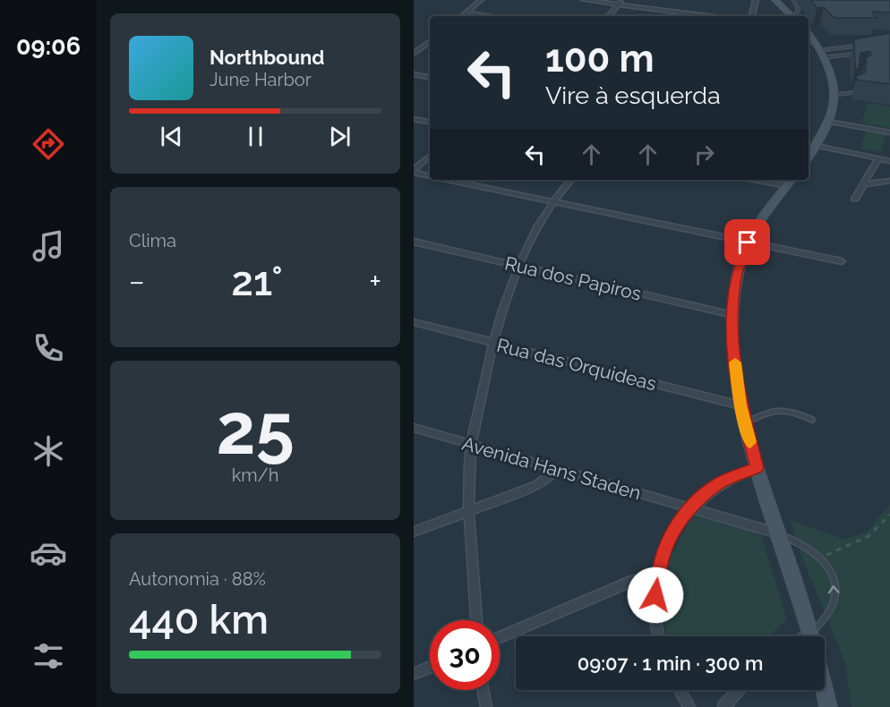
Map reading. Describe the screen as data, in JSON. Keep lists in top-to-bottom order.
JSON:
{
  "streets": {
    "street": ["Rua dos Papiros", "Rua das Orquideas", "Avenida Hans Staden"]
  },
  "page": {
    "tabs": "09:06",
    "turn": ["100 m", "Vire à esquerda"],
    "song": ["Northbound", "June Harbor"],
    "tile": [
      "Clima",
      ["25", "km/h"],
      ["Autonomia · 88%", "440 km"]
    ],
    "heat": ["−", "21°", "+"],
    "limit": "30",
    "trip": "09:07 · 1 min · 300 m"
  }
}
